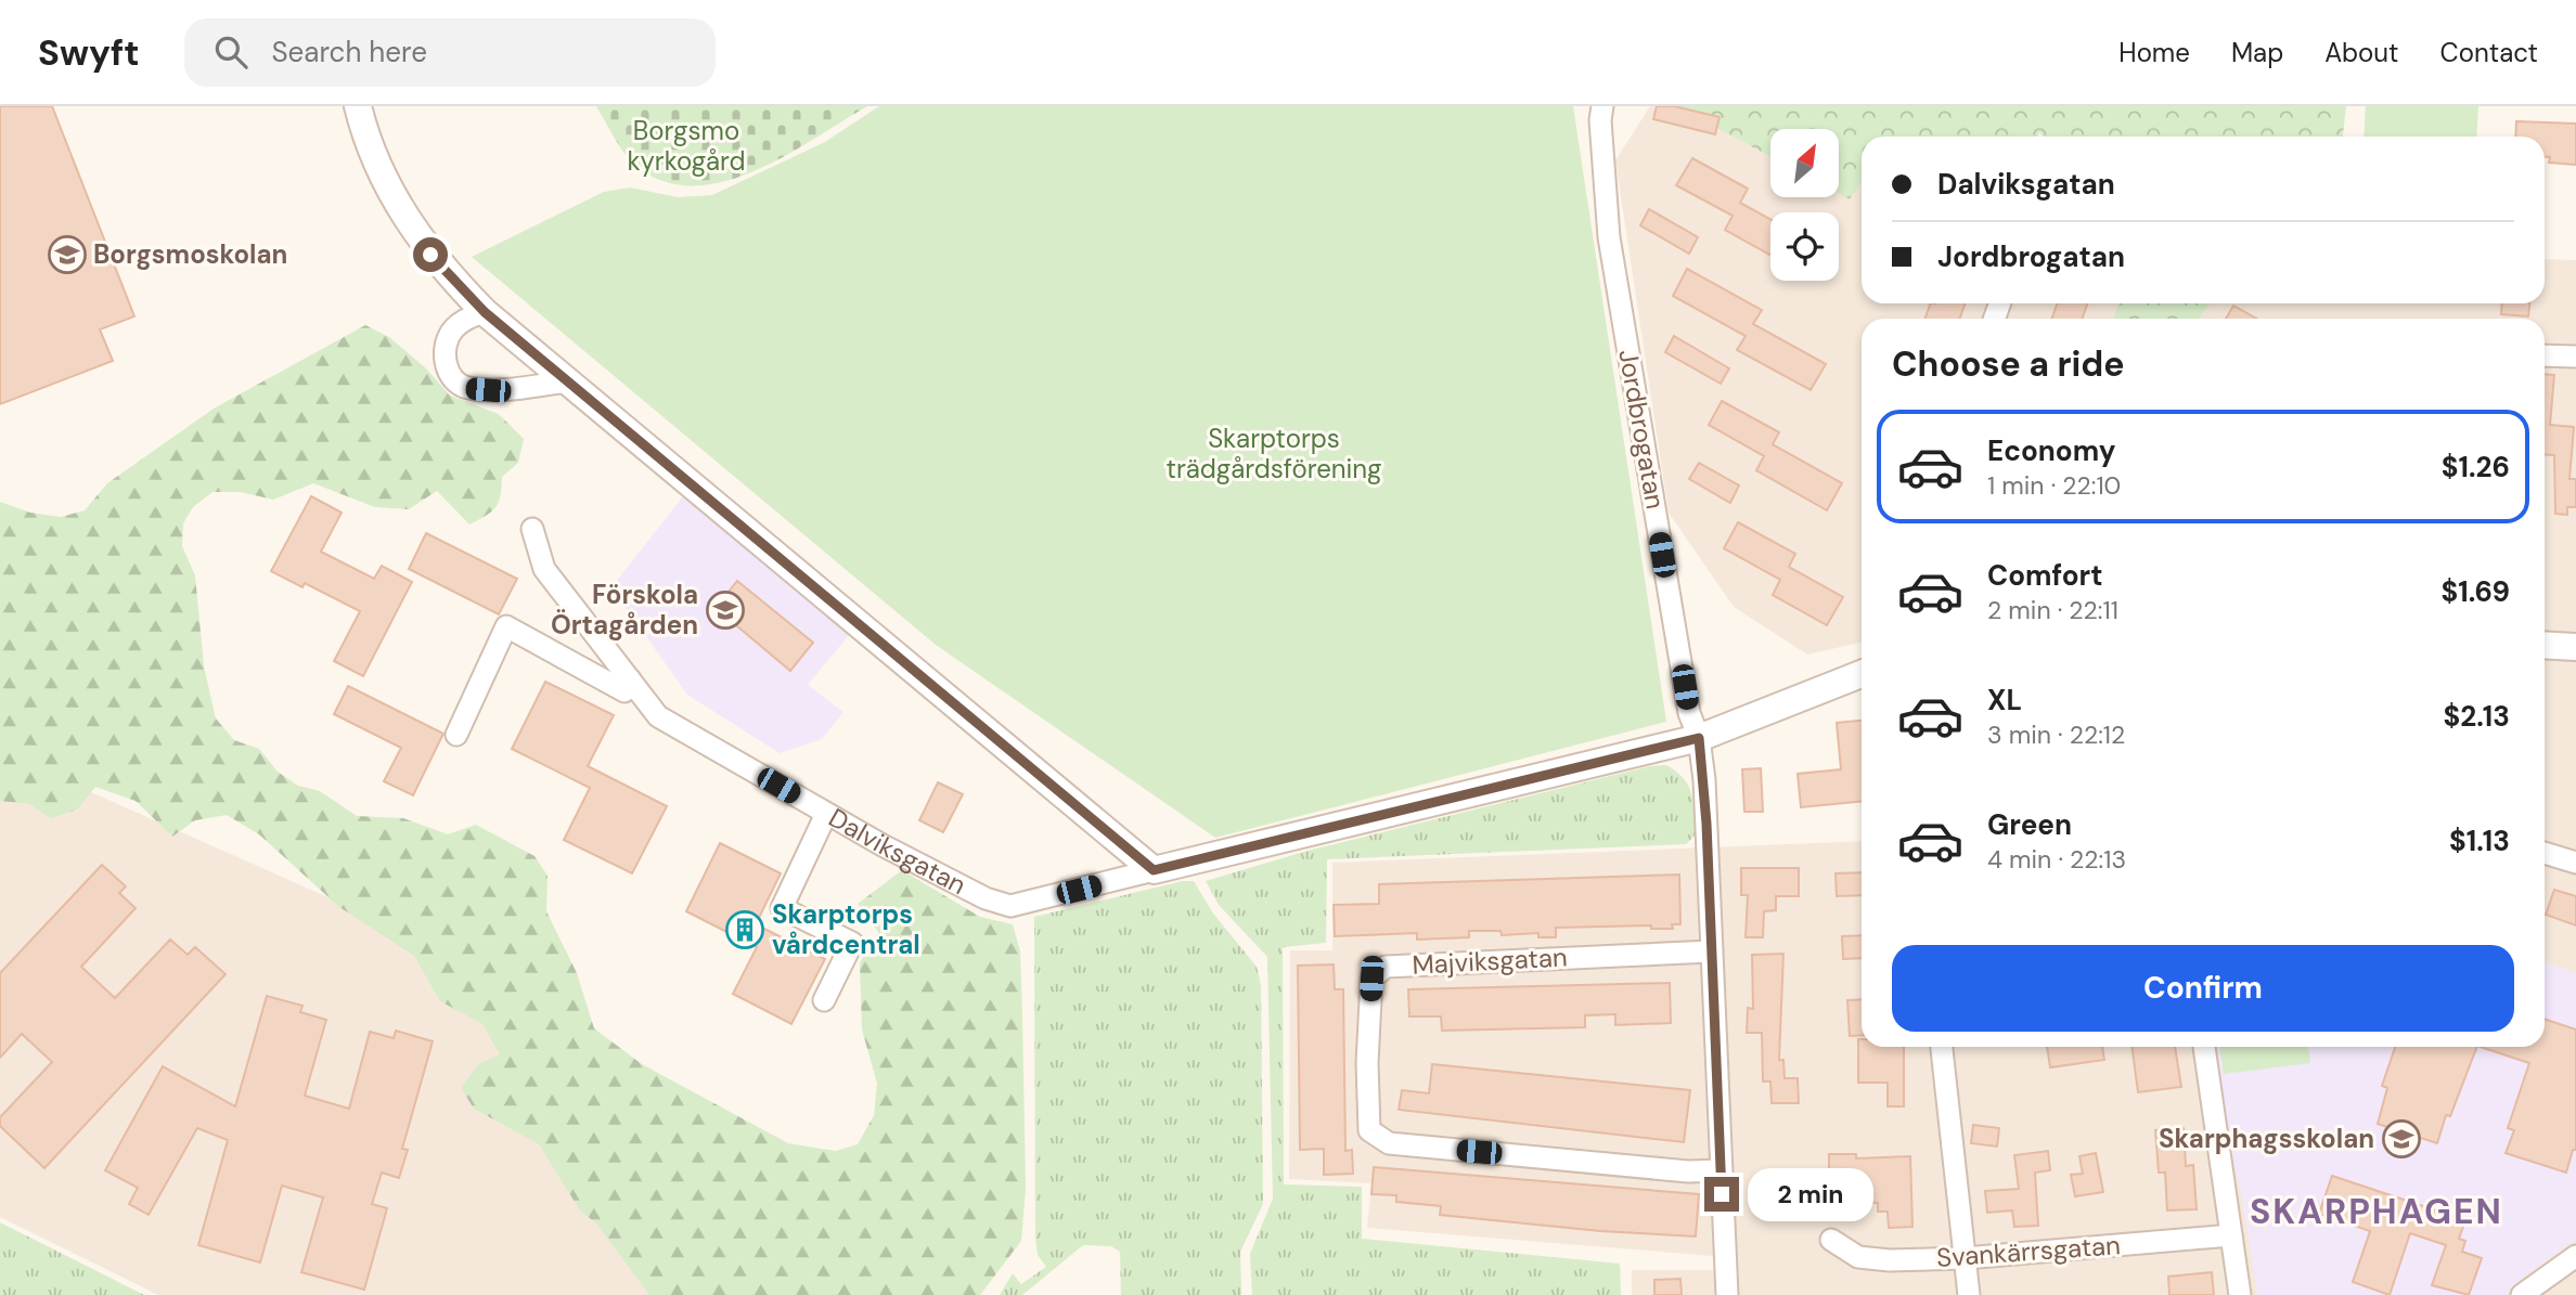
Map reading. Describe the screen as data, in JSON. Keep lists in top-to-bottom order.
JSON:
{
  "streets": {
    "street": [
      "Jordbrogatan",
      "Dalviksgatan",
      "Majviksgatan",
      "Svankärrsgatan"
    ]
  },
  "crossings": [
    ["Jordbrogatan", "Dalviksgatan"],
    ["Jordbrogatan", "Majviksgatan"]
  ],
  "districts": ["SKARPHAGEN"],
  "parks": ["Borgsmo kyrkogård", "Skarptorps trädgårdsförening"],
  "places": {
    "school or university": ["Borgsmoskolan", "Förskola Örtagården", "Skarphagsskolan"],
    "building": ["Skarptorps vårdcentral"]
  },
  "north": "top right",
  "page": {
    "header": "Swyft",
    "search": "Search here",
    "nav": [
      "Home",
      "Map",
      "About",
      "Contact"
    ],
    "banner": ["Dalviksgatan", "Jordbrogatan"],
    "heading": "Choose a ride",
    "list": [
      {
        "name": "Economy",
        "note": "1 min · 22:10",
        "value": "$1.26"
      },
      {
        "name": "Comfort",
        "note": "2 min · 22:11",
        "value": "$1.69"
      },
      {
        "name": "XL",
        "note": "3 min · 22:12",
        "value": "$2.13"
      },
      {
        "name": "Green",
        "note": "4 min · 22:13",
        "value": "$1.13"
      }
    ],
    "buttons": "Confirm",
    "bubble": "2 min"
  }
}
